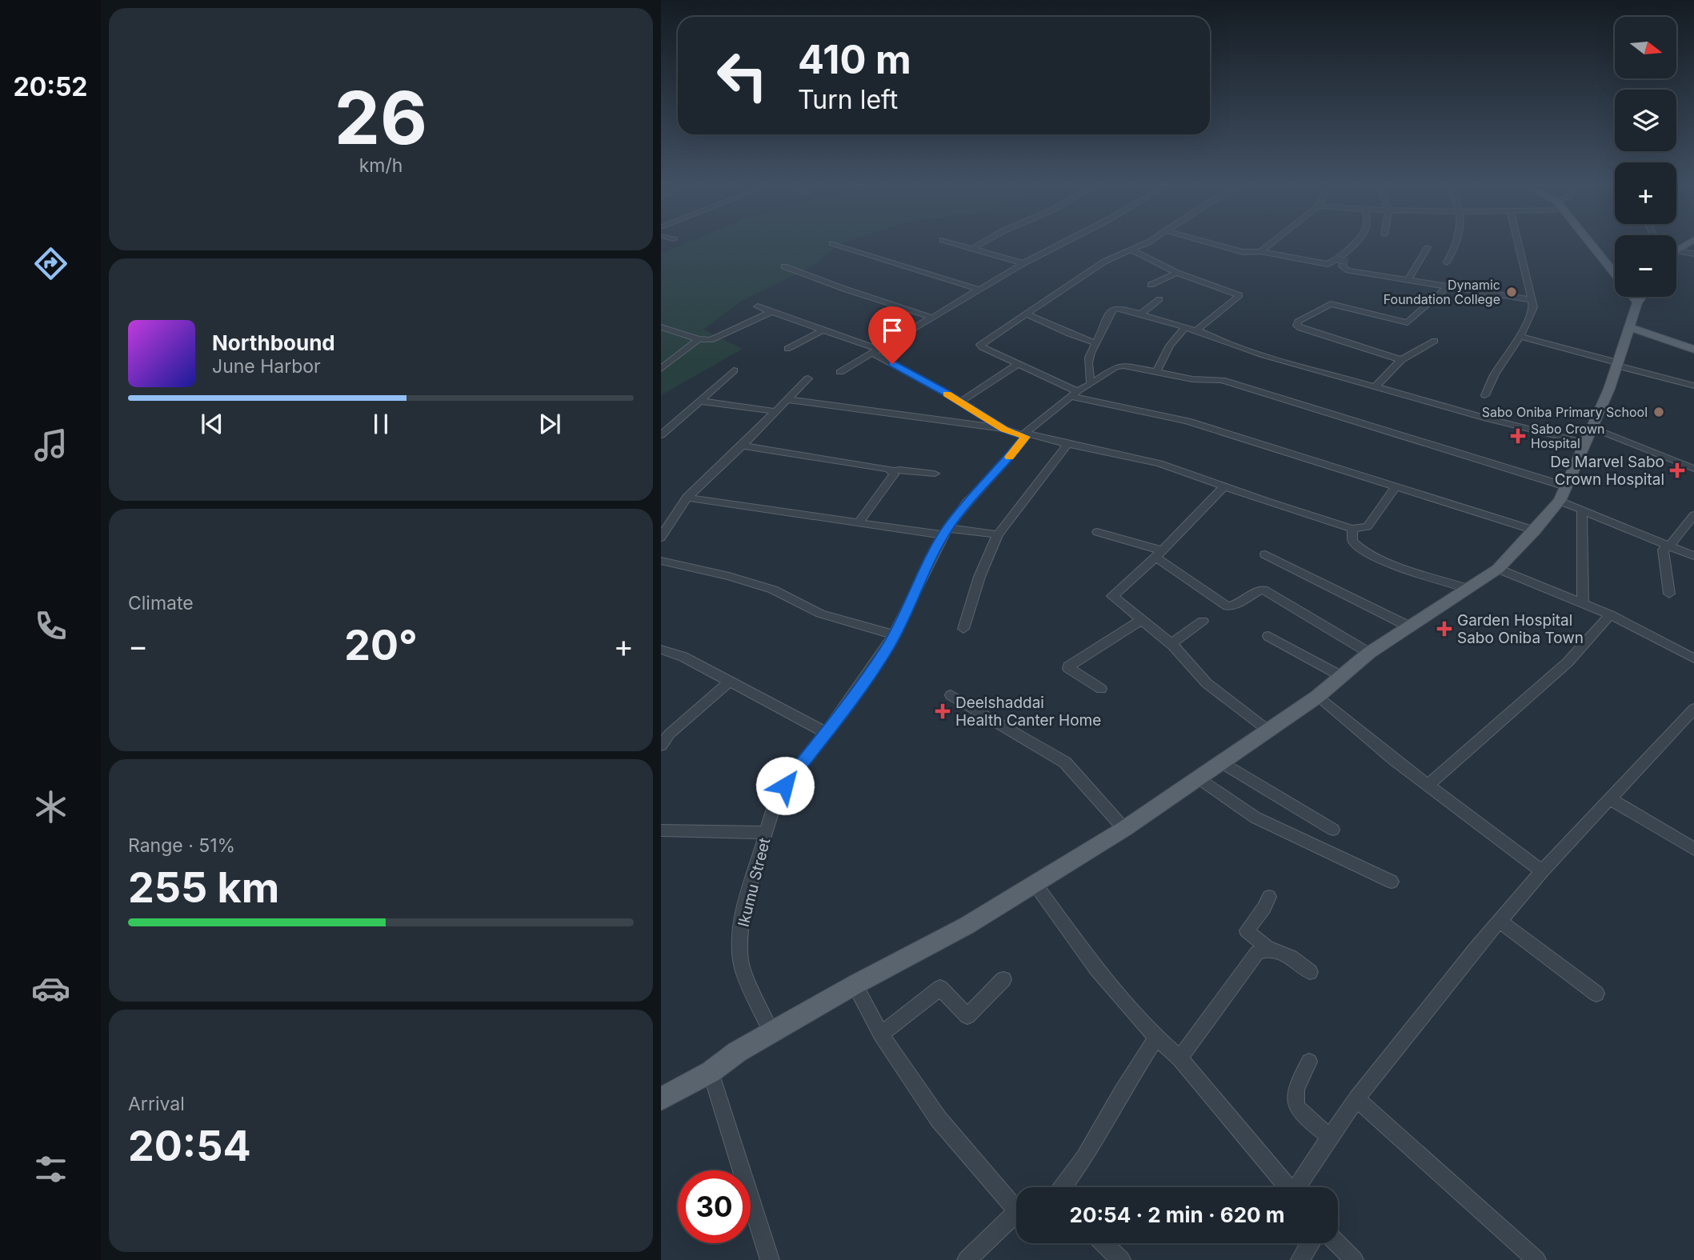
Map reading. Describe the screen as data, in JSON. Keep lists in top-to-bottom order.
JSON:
{
  "streets": {
    "street": ["Ikumu Street"]
  },
  "places": {
    "other": ["Dynamic Foundation College", "Sabo Oniba Primary School"],
    "health": [
      "Sabo Crown Hospital",
      "De Marvel Sabo Crown Hospital",
      "Garden Hospital Sabo Oniba Town",
      "Deelshaddai Health Canter Home"
    ]
  },
  "north": "right",
  "page": {
    "tabs": "20:52",
    "tile": [
      ["26", "km/h"],
      "Climate",
      ["Range · 51%", "255 km"],
      ["Arrival", "20:54"]
    ],
    "map_buttons": ["+", "−"],
    "turn": ["410 m", "Turn left"],
    "song": ["Northbound", "June Harbor"],
    "heat": ["−", "20°", "+"],
    "limit": "30",
    "trip": "20:54 · 2 min · 620 m"
  }
}
